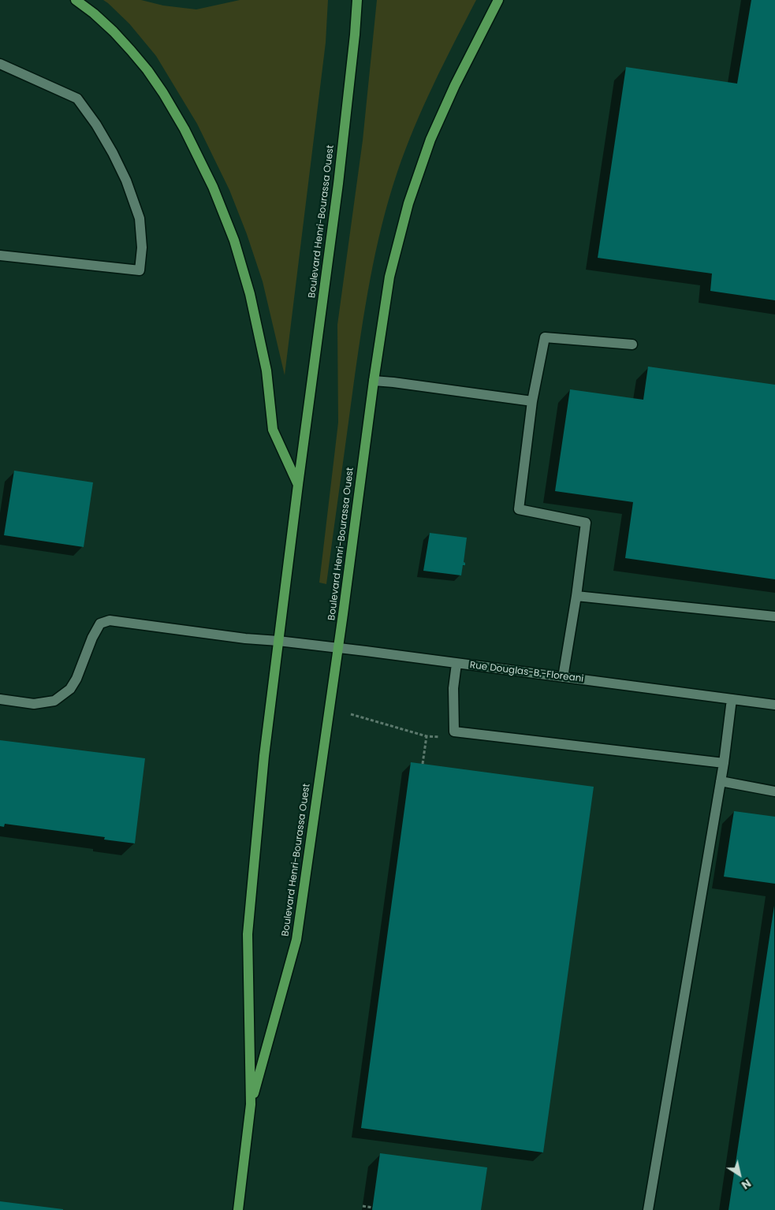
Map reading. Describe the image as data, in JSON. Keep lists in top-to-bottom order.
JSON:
{
  "streets": {
    "main road": ["Boulevard Henri-Bourassa Ouest"],
    "street": ["Rue Douglas-B.-Floreani"]
  },
  "crossings": [
    ["Boulevard Henri-Bourassa Ouest", "Rue Douglas-B.-Floreani"]
  ],
  "north": "bottom right"
}
